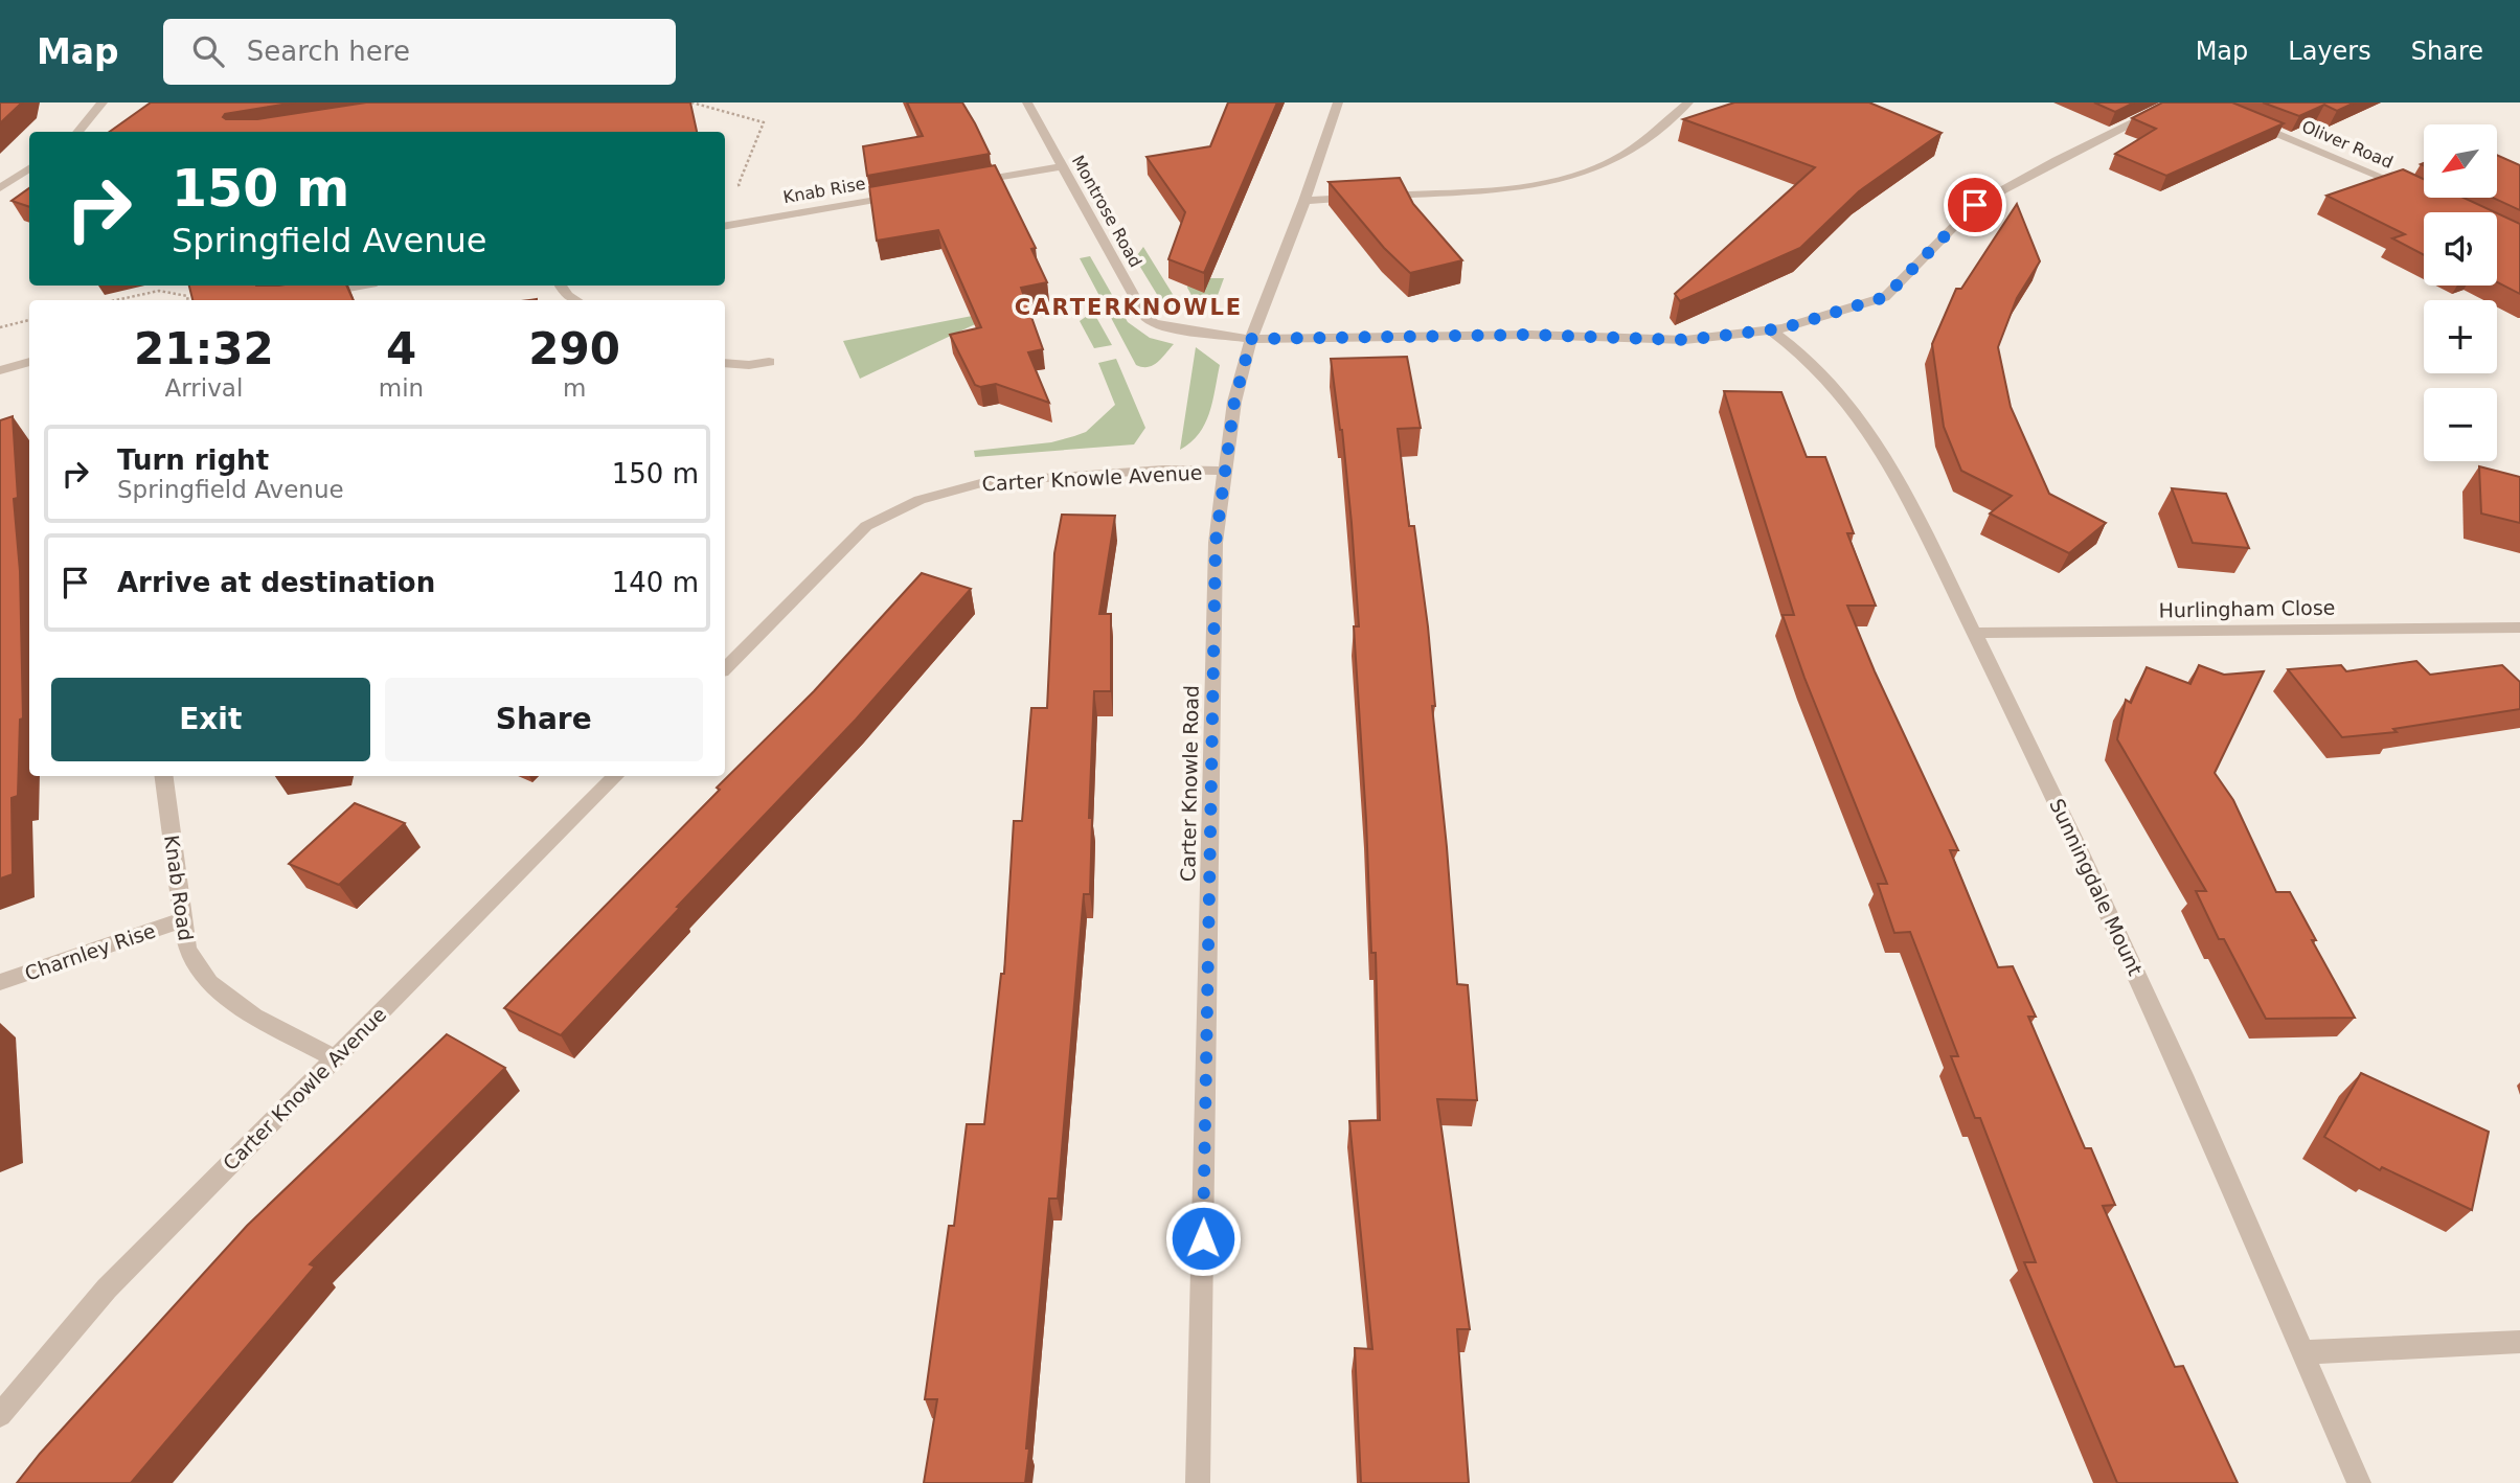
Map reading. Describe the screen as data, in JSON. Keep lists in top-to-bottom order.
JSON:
{
  "streets": {
    "street": [
      "Oliver Road",
      "Knab Rise",
      "Montrose Road",
      "Carter Knowle Avenue",
      "Hurlingham Close",
      "Carter Knowle Road",
      "Sunningdale Mount",
      "Knab Road",
      "Charnley Rise"
    ]
  },
  "crossings": [
    ["Montrose Road", "Carter Knowle Road"],
    ["Montrose Road", "Sunningdale Mount"],
    ["Carter Knowle Avenue", "Carter Knowle Road"],
    ["Carter Knowle Avenue", "Knab Road"],
    ["Hurlingham Close", "Sunningdale Mount"],
    ["Knab Road", "Charnley Rise"]
  ],
  "districts": ["CARTERKNOWLE"],
  "north": "bottom left",
  "page": {
    "header": "Map",
    "search": "Search here",
    "nav": ["Map", "Layers", "Share"],
    "map_buttons": ["+", "−"],
    "turn": ["150 m", "Springfield Avenue"],
    "eta": [
      "21:32",
      "Arrival",
      "4",
      "min",
      "290",
      "m"
    ],
    "list": [
      {
        "name": "Turn right",
        "note": "Springfield Avenue",
        "value": "150 m"
      },
      {
        "name": "Arrive at destination",
        "value": "140 m"
      }
    ],
    "buttons": ["Exit", "Share"]
  }
}
